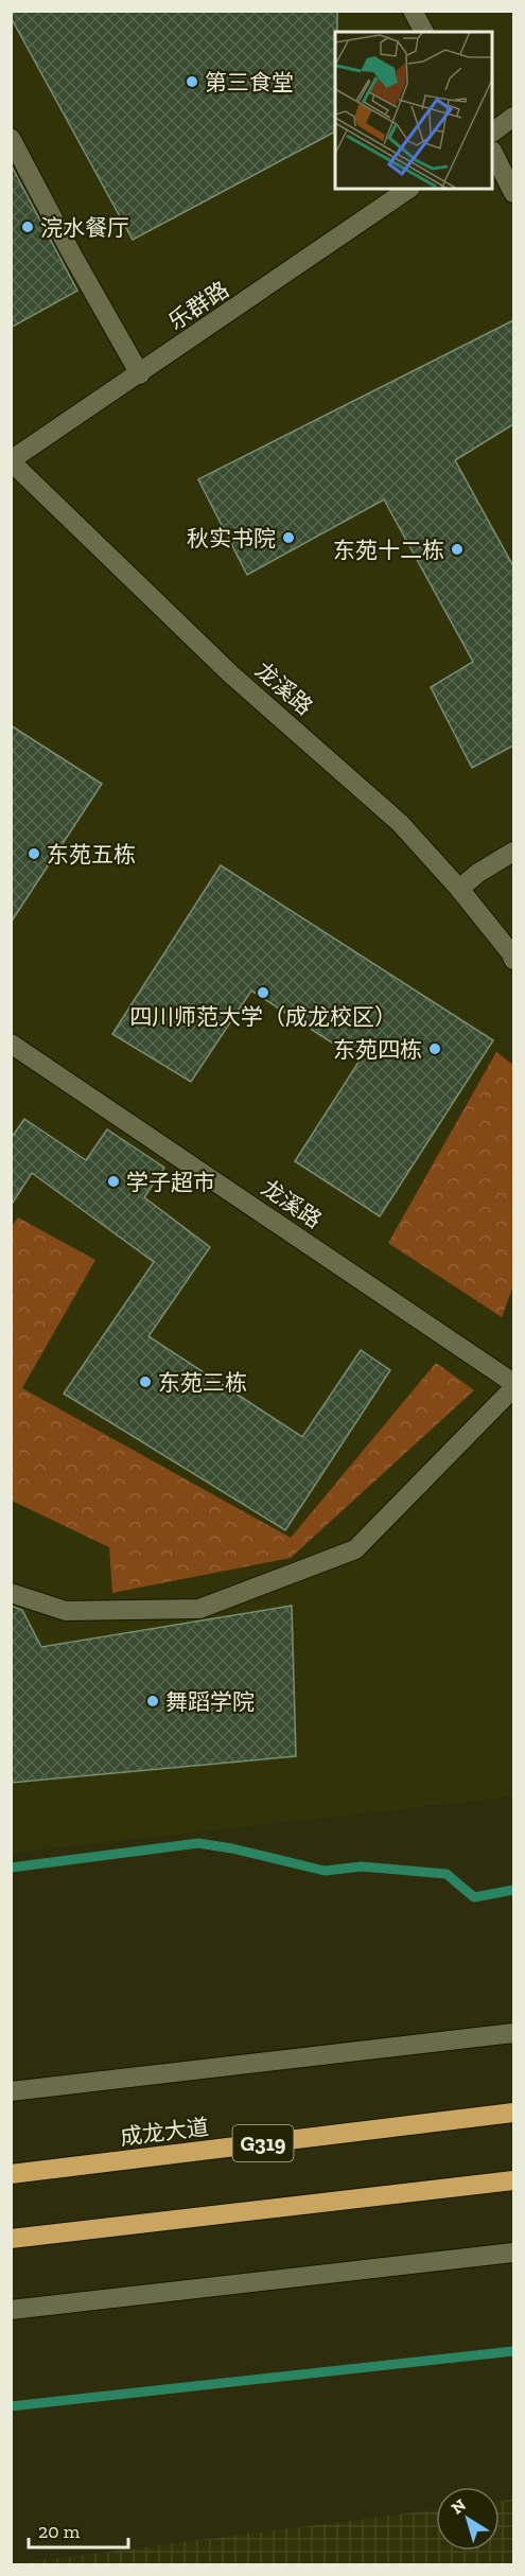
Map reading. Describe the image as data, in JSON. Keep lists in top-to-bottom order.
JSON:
{
  "streets": {
    "highway": ["成龙大道", "G319"],
    "street": ["乐群路", "龙溪路"]
  },
  "crossings": [
    ["乐群路", "龙溪路"]
  ],
  "places": [
    "第三食堂",
    "浣水餐厅",
    "秋实书院",
    "东苑十二栋",
    "东苑五栋",
    "四川师范大学（成龙校区）",
    "东苑四栋",
    "学子超市",
    "东苑三栋",
    "舞蹈学院"
  ],
  "scale_bar": "20 m",
  "north": "top left"
}
